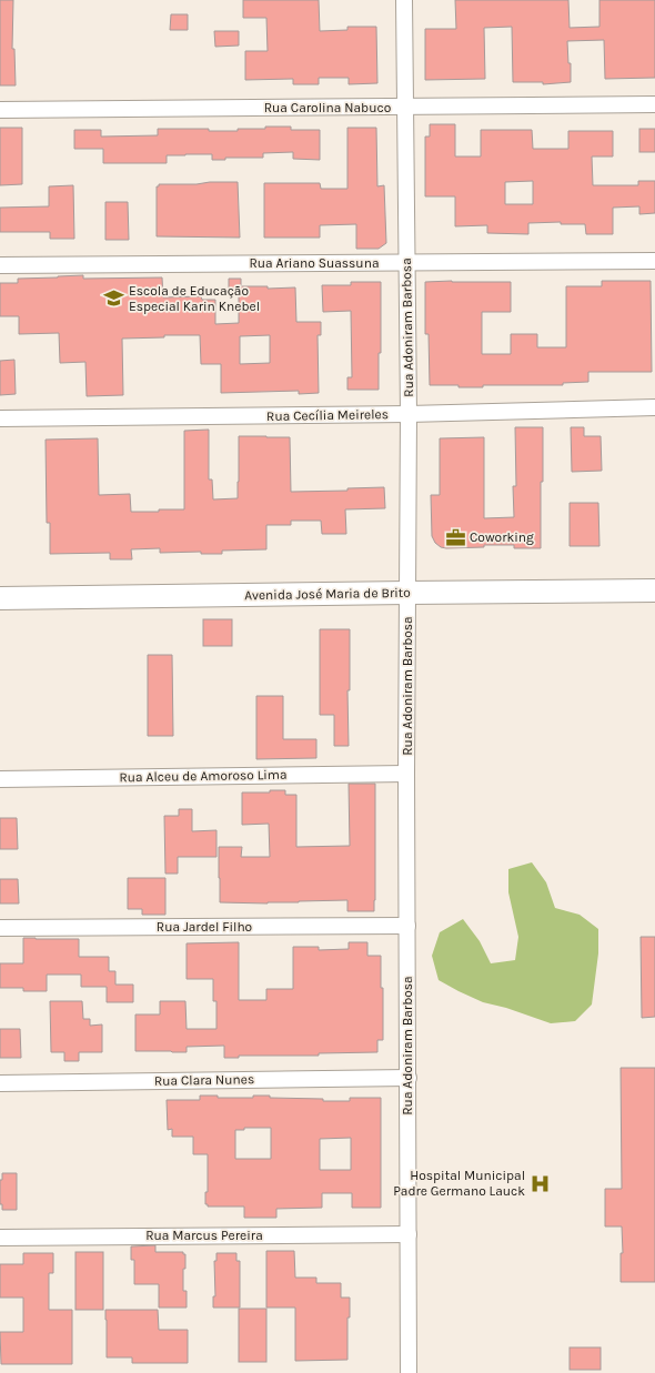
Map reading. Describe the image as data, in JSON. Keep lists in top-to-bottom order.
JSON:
{
  "streets": {
    "main road": ["Avenida José Maria de Brito"],
    "street": [
      "Rua Carolina Nabuco",
      "Rua Ariano Suassuna",
      "Rua Adoniram Barbosa",
      "Rua Cecília Meireles",
      "Rua Alceu de Amoroso Lima",
      "Rua Jardel Filho",
      "Rua Clara Nunes",
      "Rua Marcus Pereira"
    ]
  },
  "crossings": [
    ["Rua Carolina Nabuco", "Rua Adoniram Barbosa"],
    ["Rua Ariano Suassuna", "Rua Adoniram Barbosa"],
    ["Rua Adoniram Barbosa", "Rua Cecília Meireles"],
    ["Rua Adoniram Barbosa", "Avenida José Maria de Brito"],
    ["Rua Adoniram Barbosa", "Rua Alceu de Amoroso Lima"],
    ["Rua Adoniram Barbosa", "Rua Jardel Filho"],
    ["Rua Adoniram Barbosa", "Rua Clara Nunes"],
    ["Rua Adoniram Barbosa", "Rua Marcus Pereira"]
  ],
  "places": {
    "school or university": ["Escola de Educação Especial Karin Knebel"],
    "office": ["Coworking"],
    "hospital": ["Hospital Municipal Padre Germano Lauck"]
  }
}
